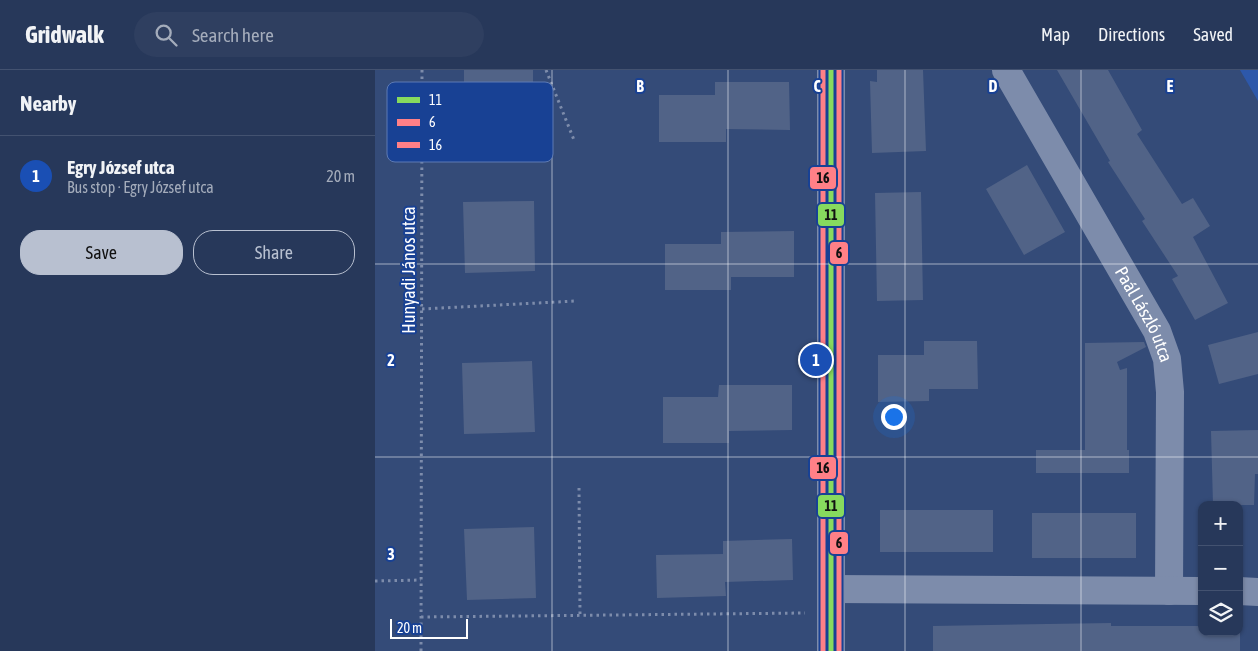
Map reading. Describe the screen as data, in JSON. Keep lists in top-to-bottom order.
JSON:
{
  "streets": {
    "street": ["Paál László utca"],
    "path": ["Hunyadi János utca"]
  },
  "lines": ["transit line 11", "transit line 6", "transit line 16"],
  "legend": ["11", "6", "16"],
  "scale_bar": "20 m",
  "page": {
    "header": "Gridwalk",
    "search": "Search here",
    "nav": ["Map", "Directions", "Saved"],
    "heading": "Nearby",
    "list": [
      {
        "mark": "1",
        "name": "Egry József utca",
        "note": "Bus stop · Egry József utca",
        "value": "20 m"
      }
    ],
    "buttons": ["Save", "Share"],
    "pins": "1",
    "map_buttons": ["+", "−"],
    "scale": "20 m"
  },
  "grid": {
    "columns": [
      "B",
      "C",
      "D",
      "E"
    ],
    "rows": ["2", "3"]
  }
}
